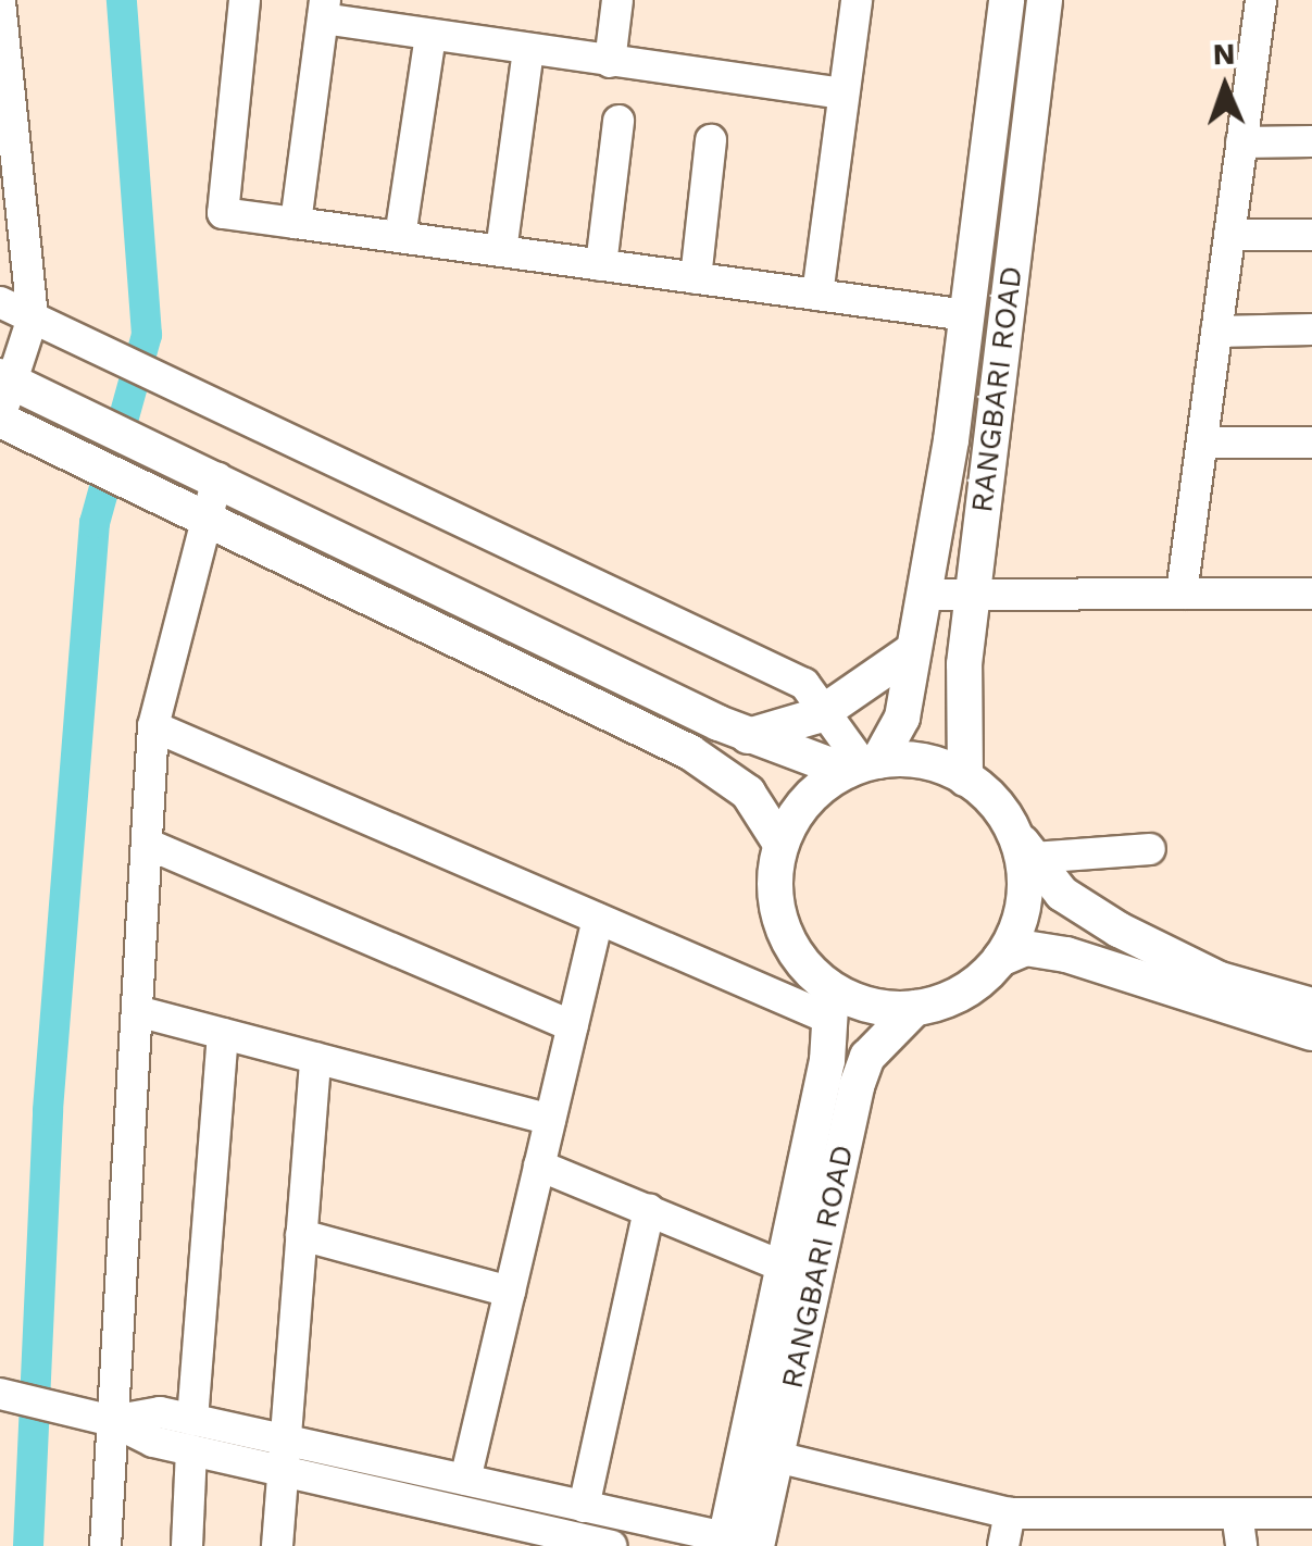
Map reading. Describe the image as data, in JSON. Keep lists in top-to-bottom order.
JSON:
{
  "streets": {
    "street": ["RANGBARI ROAD"]
  },
  "north": "top"
}
